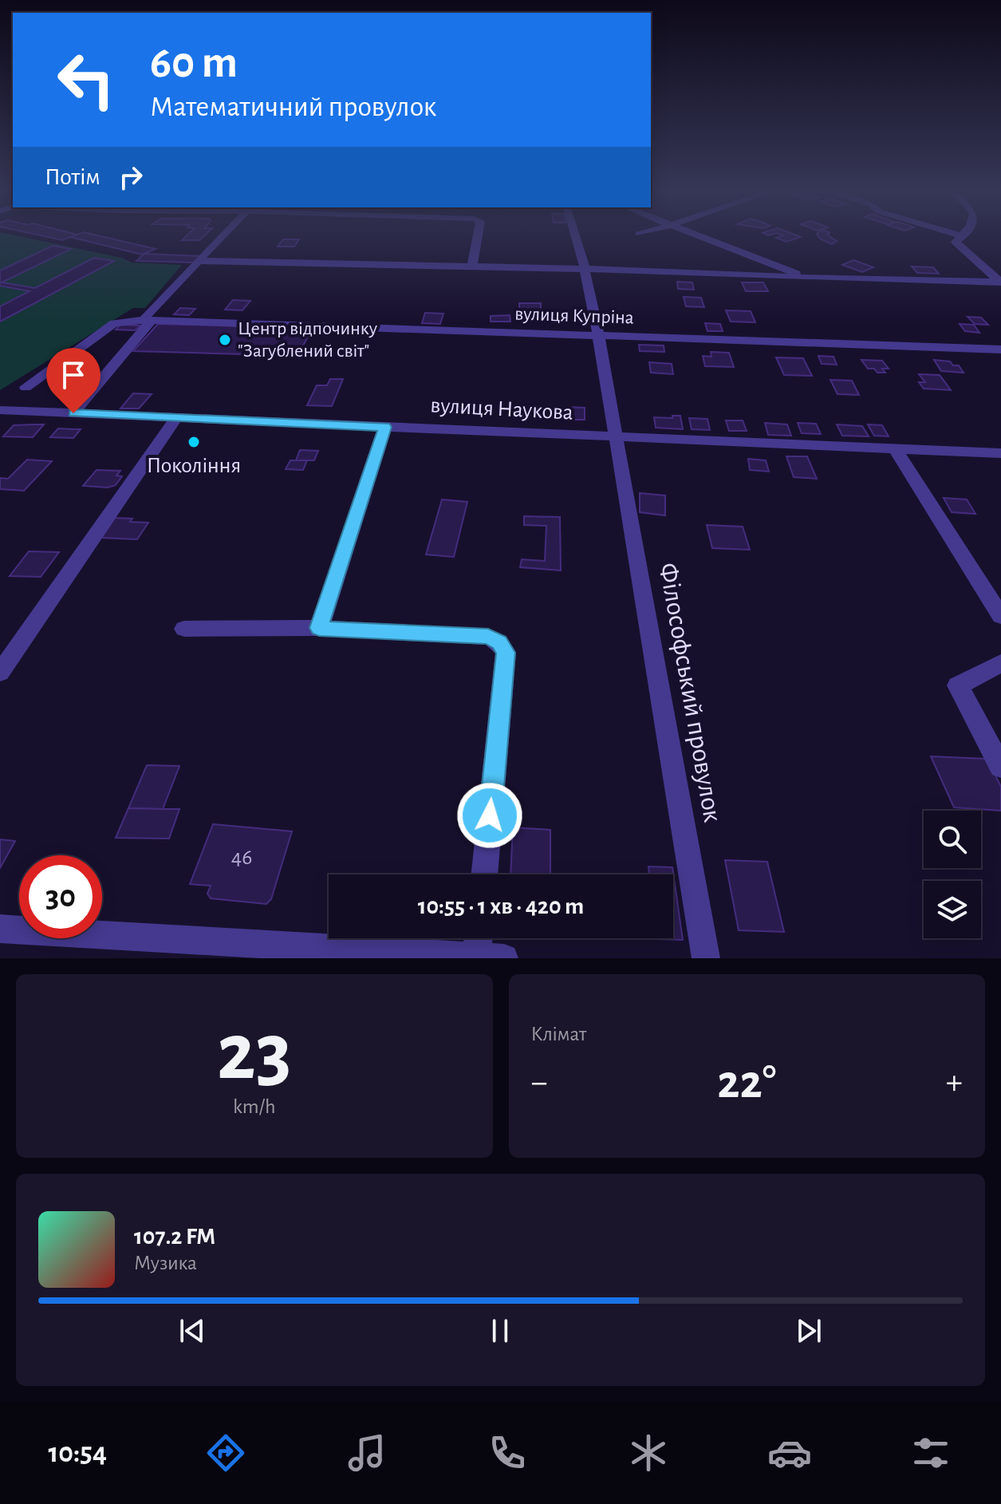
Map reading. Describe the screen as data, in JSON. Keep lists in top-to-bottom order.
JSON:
{
  "streets": {
    "street": ["вулиця Купріна", "вулиця Наукова", "Філософський провулок"]
  },
  "crossings": [
    ["вулиця Купріна", "Філософський провулок"],
    ["вулиця Наукова", "Філософський провулок"]
  ],
  "places": ["Центр відпочинку \"Загублений світ\"", "Покоління"],
  "house_numbers": ["46"],
  "page": {
    "turn": ["60 m", "Математичний провулок"],
    "then": "Потім",
    "limit": "30",
    "trip": "10:55 · 1 хв · 420 m",
    "tile": [
      ["23", "km/h"],
      "Клімат"
    ],
    "heat": ["−", "22°", "+"],
    "song": ["107.2 FM", "Музика"],
    "tabs": "10:54"
  }
}
